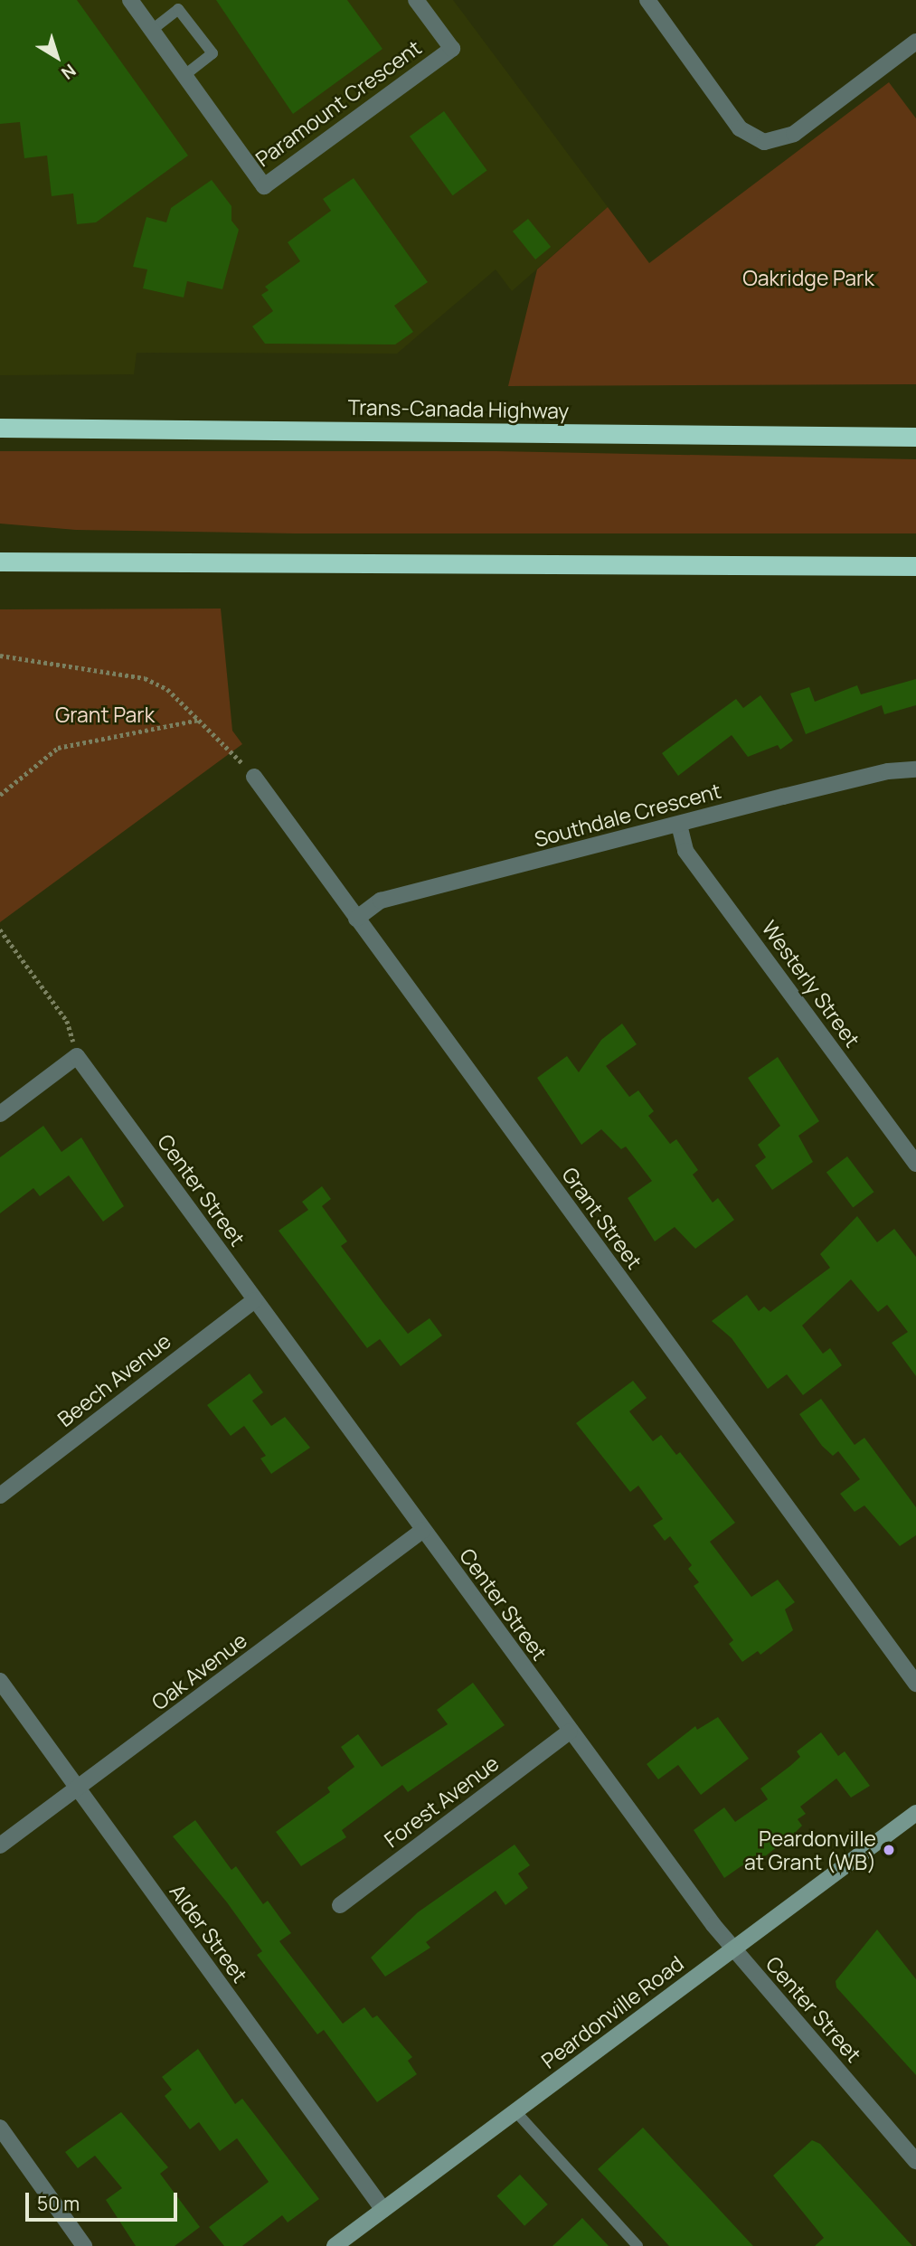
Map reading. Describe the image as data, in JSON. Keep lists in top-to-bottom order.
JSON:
{
  "streets": {
    "highway": ["Trans-Canada Highway"],
    "main road": ["Peardonville Road"],
    "street": [
      "Paramount Crescent",
      "Southdale Crescent",
      "Westerly Street",
      "Center Street",
      "Grant Street",
      "Beech Avenue",
      "Oak Avenue",
      "Forest Avenue",
      "Alder Street"
    ]
  },
  "crossings": [
    ["Southdale Crescent", "Westerly Street"],
    ["Southdale Crescent", "Grant Street"],
    ["Center Street", "Beech Avenue"],
    ["Center Street", "Oak Avenue"],
    ["Center Street", "Forest Avenue"],
    ["Center Street", "Peardonville Road"],
    ["Oak Avenue", "Alder Street"],
    ["Alder Street", "Peardonville Road"]
  ],
  "parks": ["Oakridge Park", "Grant Park"],
  "places": ["Peardonville at Grant (WB)"],
  "scale_bar": "50 m",
  "north": "bottom right"
}
